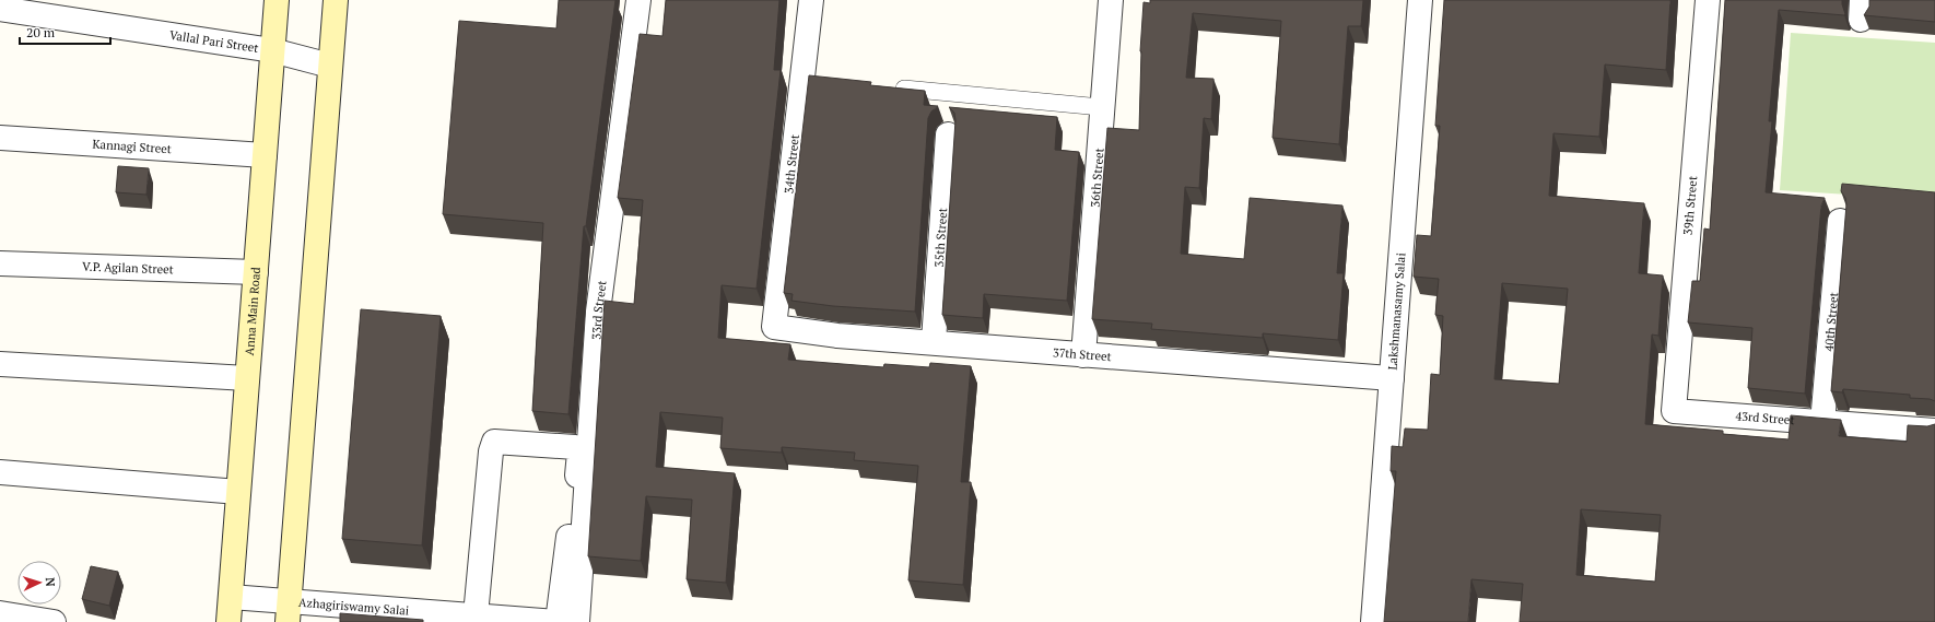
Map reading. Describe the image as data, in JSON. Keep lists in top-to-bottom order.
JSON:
{
  "streets": {
    "main road": ["Anna Main Road"],
    "street": [
      "Vallal Pari Street",
      "Kannagi Street",
      "34th Street",
      "36th Street",
      "39th Street",
      "35th Street",
      "V.P. Agilan Street",
      "33rd Street",
      "Lakshmanasamy Salai",
      "40th Street",
      "37th Street",
      "43rd Street",
      "Azhagiriswamy Salai"
    ]
  },
  "crossings": [
    ["Vallal Pari Street", "Anna Main Road"],
    ["Kannagi Street", "Anna Main Road"],
    ["34th Street", "37th Street"],
    ["36th Street", "37th Street"],
    ["39th Street", "43rd Street"],
    ["35th Street", "37th Street"],
    ["V.P. Agilan Street", "Anna Main Road"],
    ["Lakshmanasamy Salai", "37th Street"],
    ["Anna Main Road", "Azhagiriswamy Salai"],
    ["40th Street", "43rd Street"]
  ],
  "scale_bar": "20 m",
  "north": "right"
}
